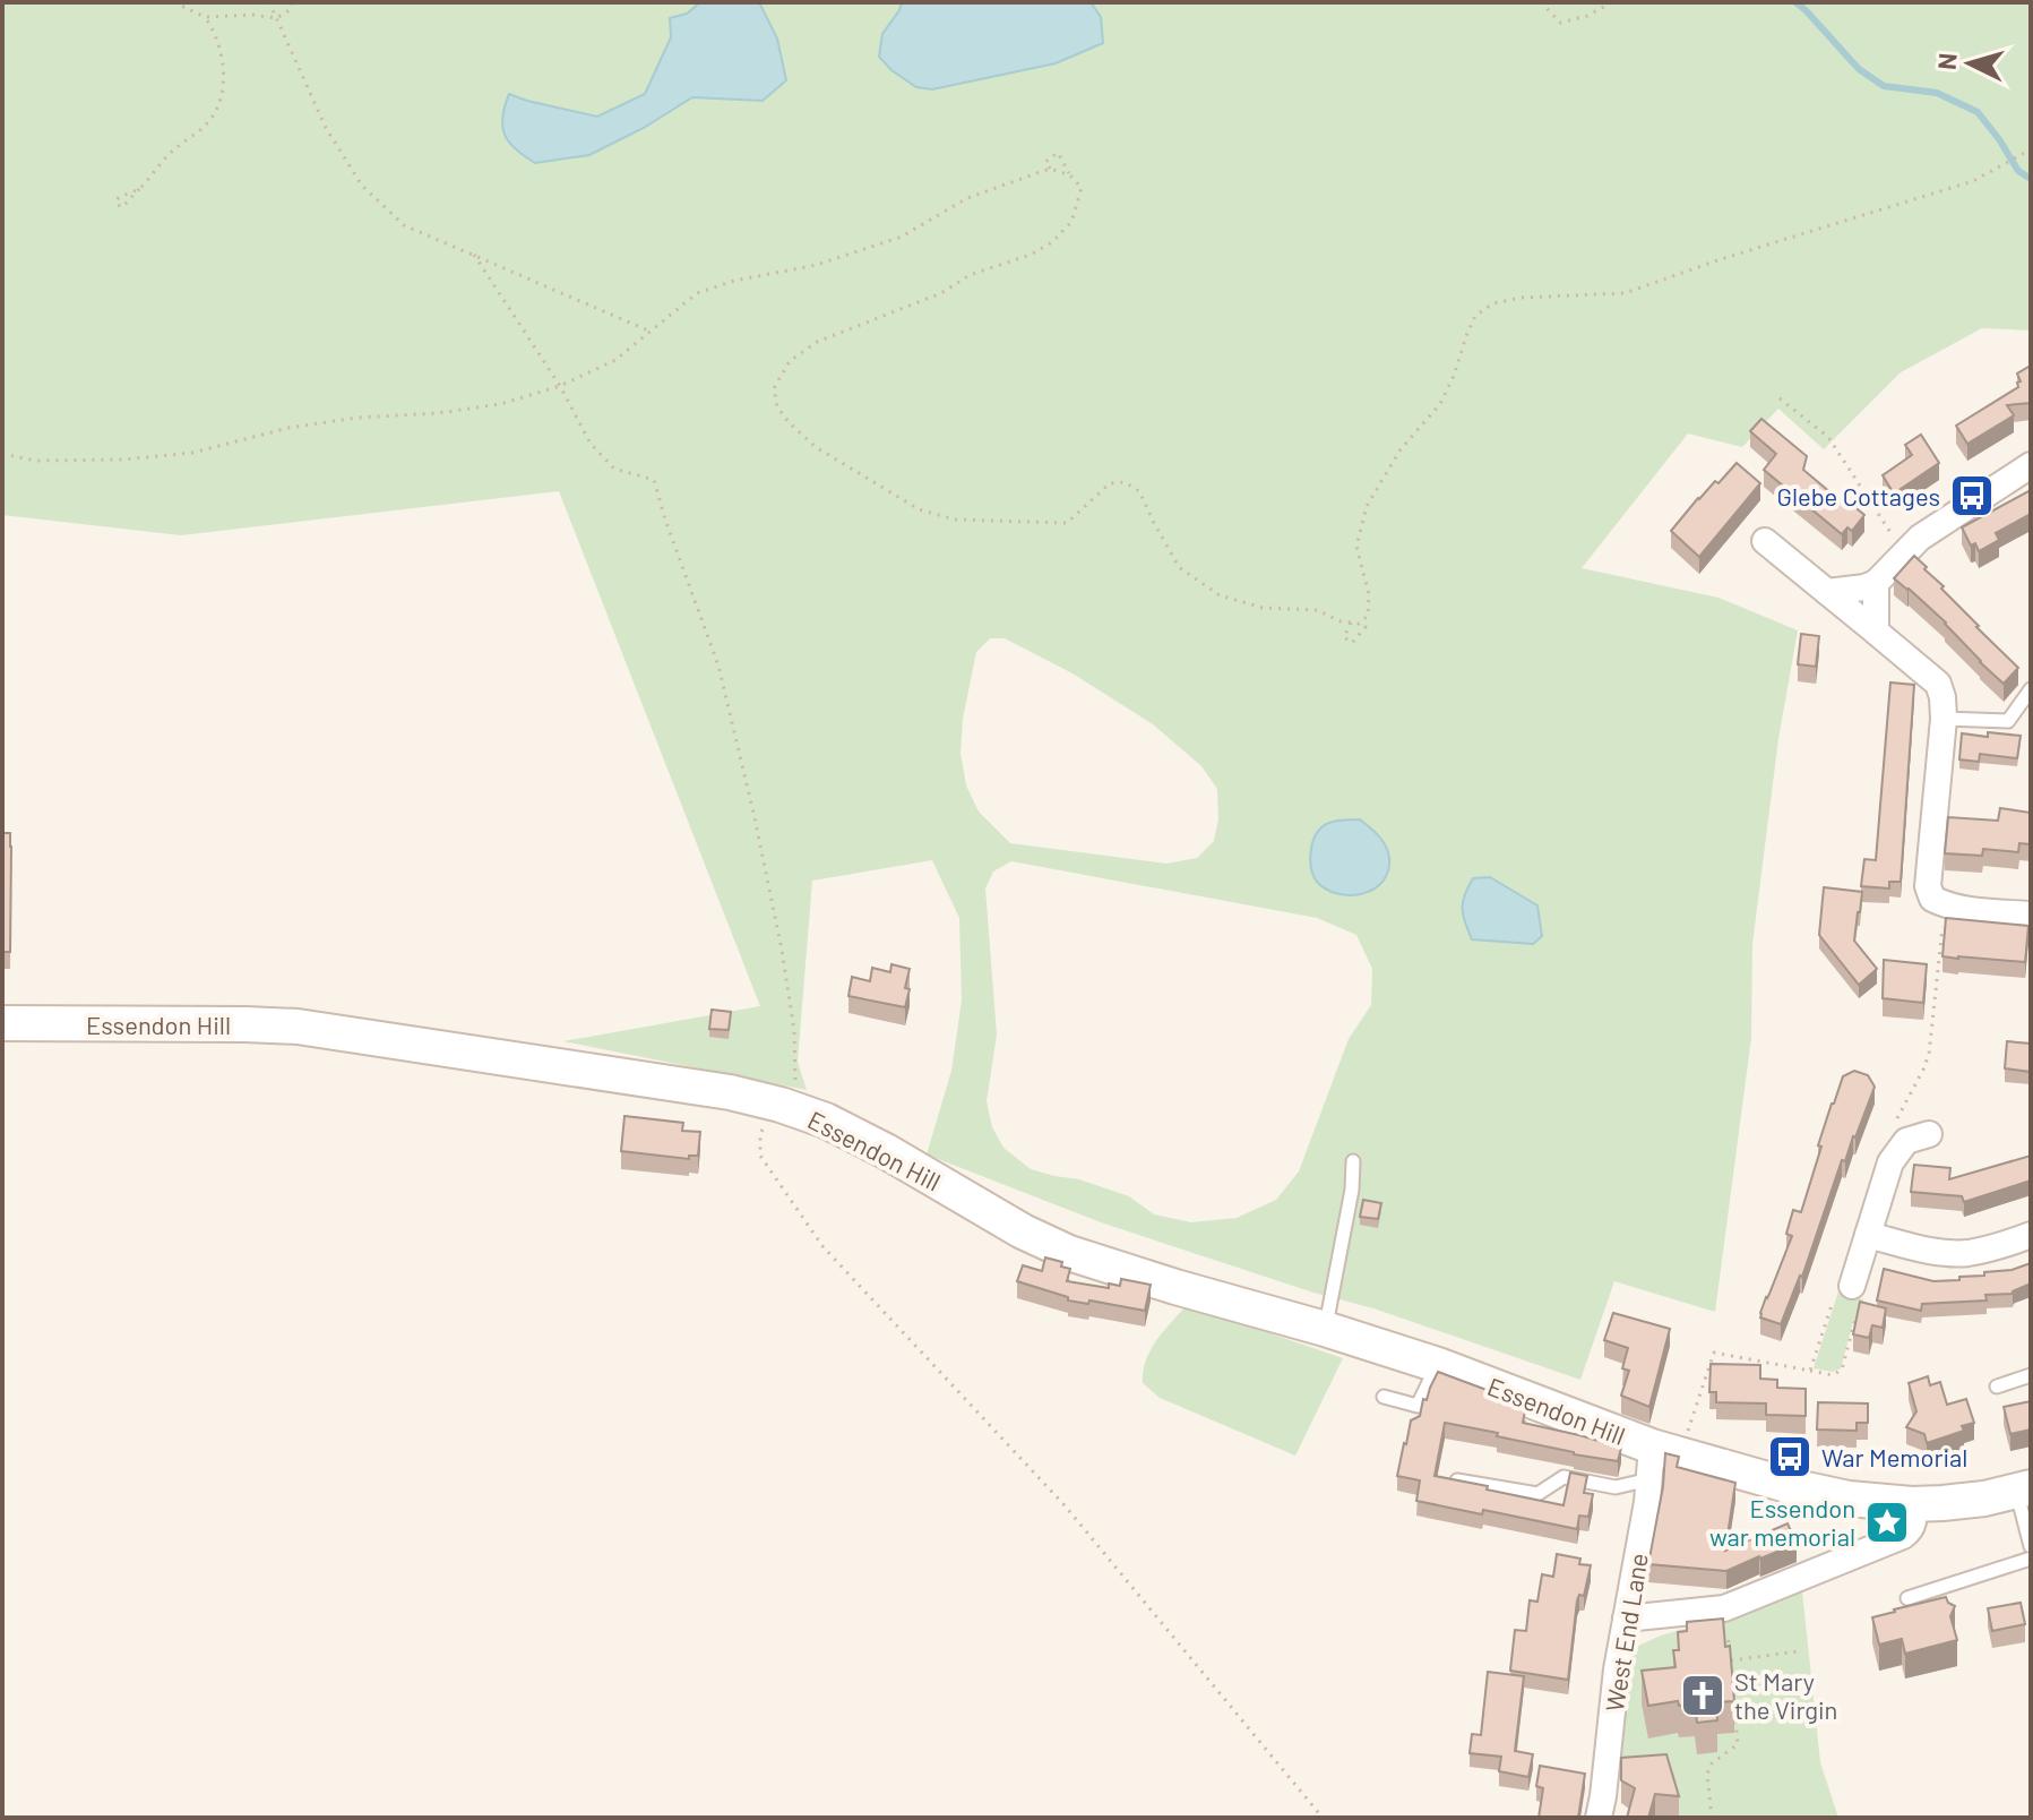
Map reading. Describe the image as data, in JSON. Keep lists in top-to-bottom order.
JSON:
{
  "streets": {
    "main road": ["Essendon Hill"],
    "street": ["West End Lane"]
  },
  "crossings": [
    ["Essendon Hill", "West End Lane"]
  ],
  "places": {
    "bus stop": ["Glebe Cottages", "War Memorial"],
    "place": ["Essendon war memorial"],
    "church": ["St Mary the Virgin"]
  },
  "north": "left"
}
